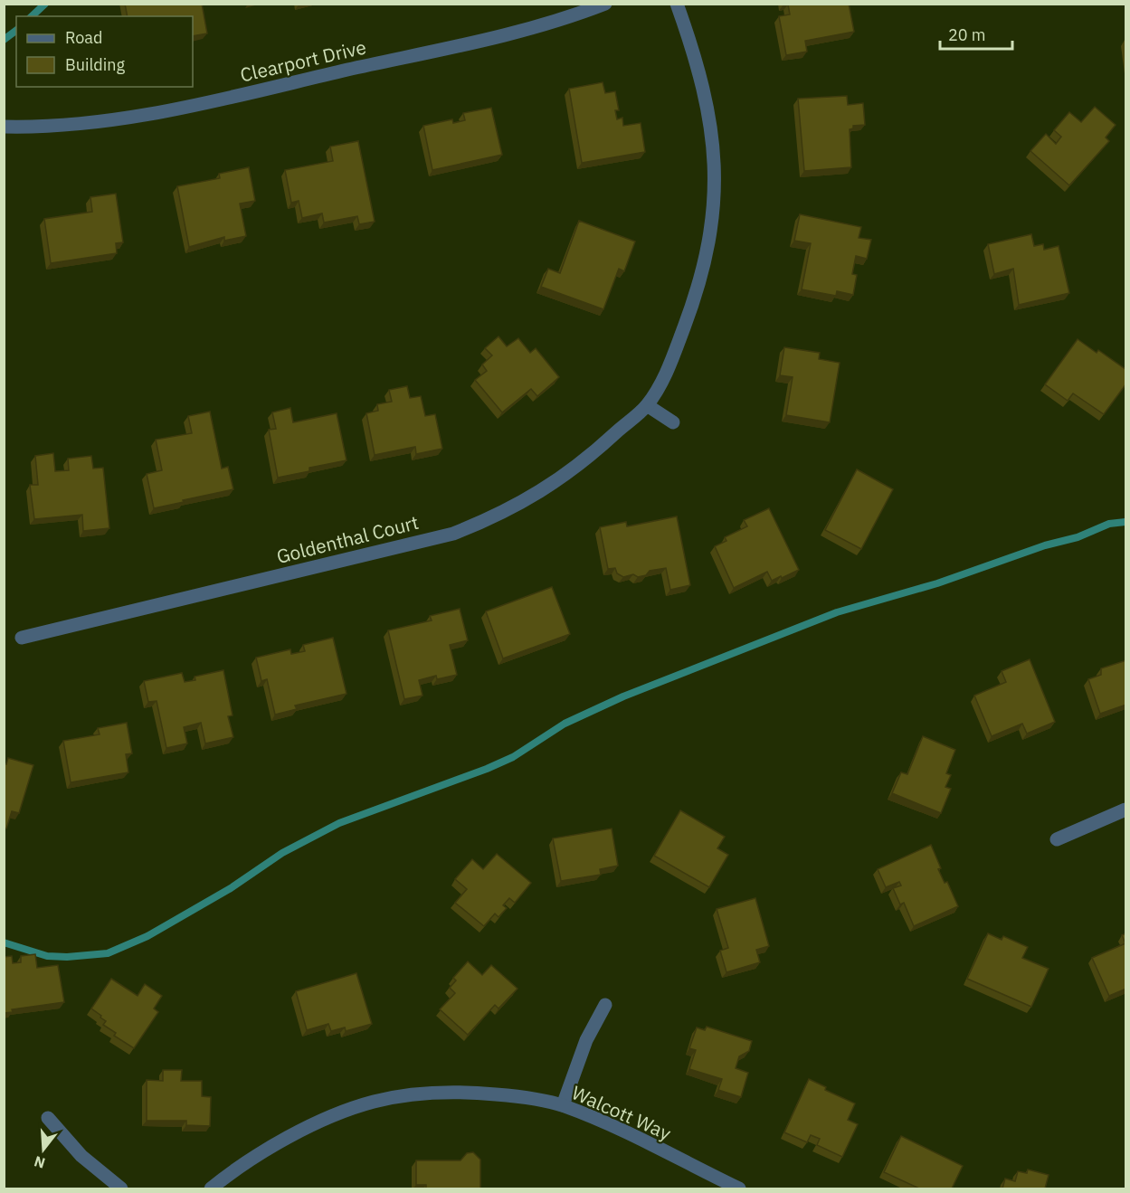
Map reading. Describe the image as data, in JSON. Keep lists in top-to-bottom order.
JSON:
{
  "streets": {
    "street": ["Clearport Drive", "Goldenthal Court", "Walcott Way"]
  },
  "legend": ["Road", "Building"],
  "scale_bar": "20 m",
  "north": "bottom"
}
